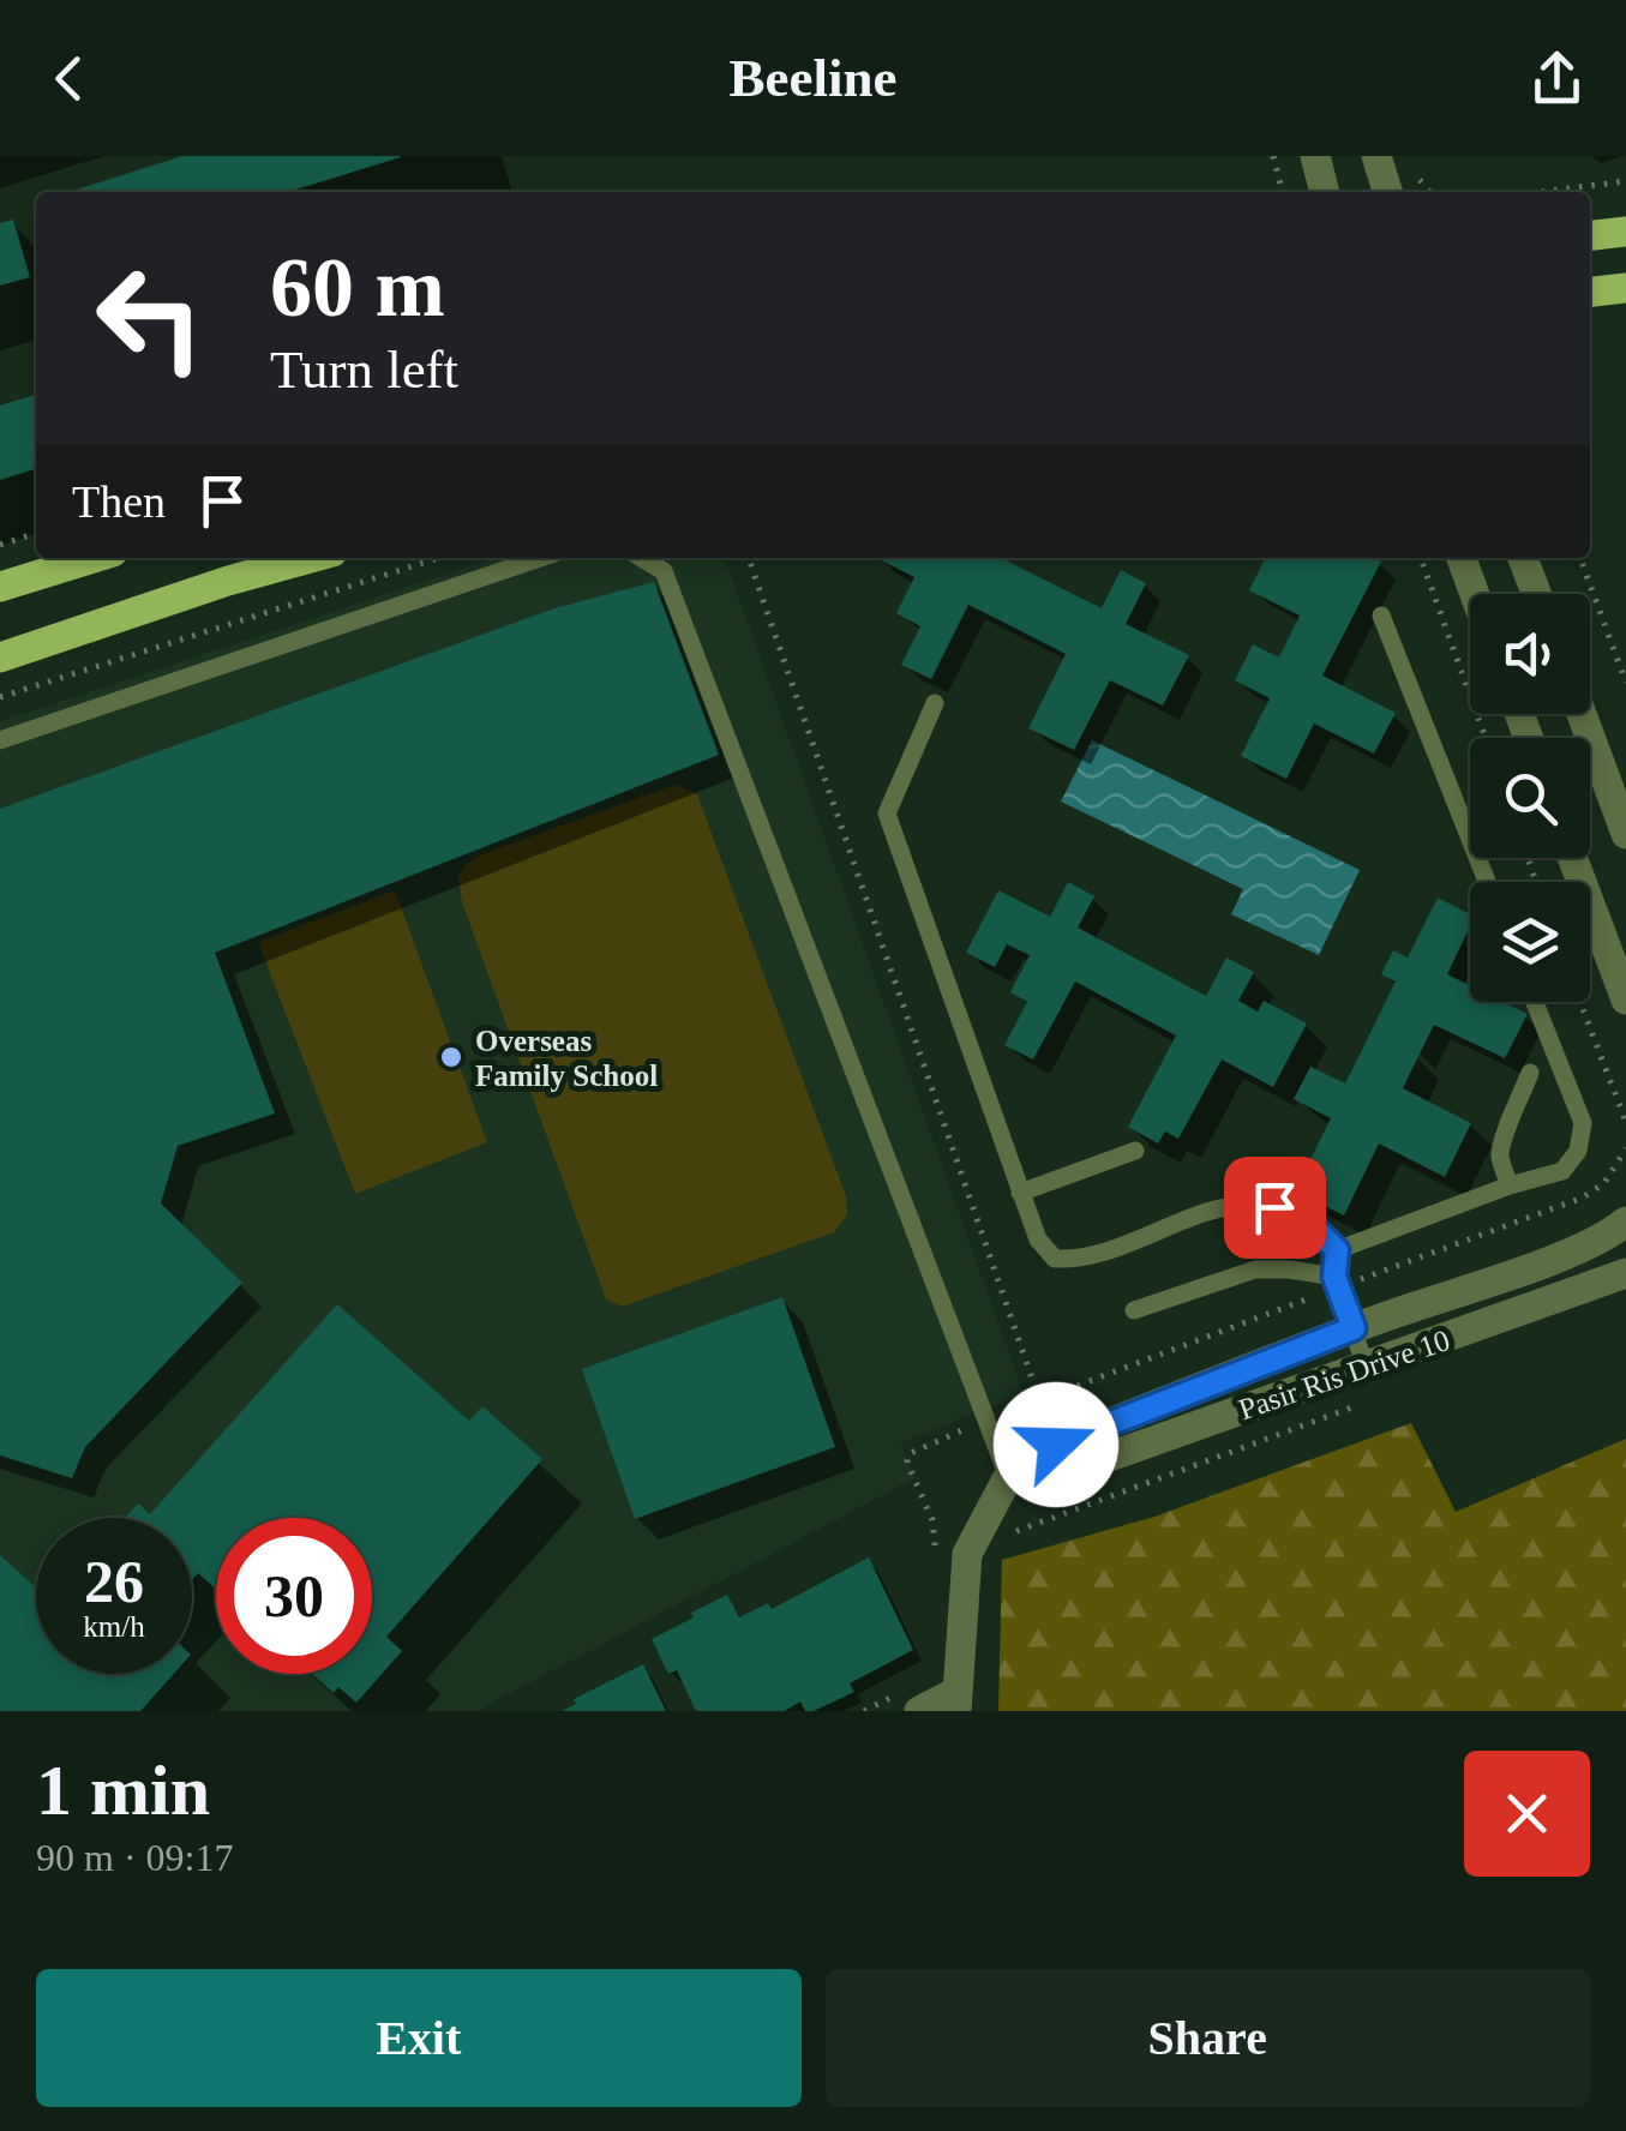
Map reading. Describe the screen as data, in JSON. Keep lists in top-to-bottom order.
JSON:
{
  "streets": {
    "street": ["Pasir Ris Drive 10"]
  },
  "places": ["Overseas Family School"],
  "page": {
    "header": "Beeline",
    "turn": ["60 m", "Turn left"],
    "then": "Then",
    "speed": "26 km/h",
    "limit": "30",
    "heading": ["1 min", "90 m · 09:17"],
    "buttons": ["Exit", "Share"]
  }
}
